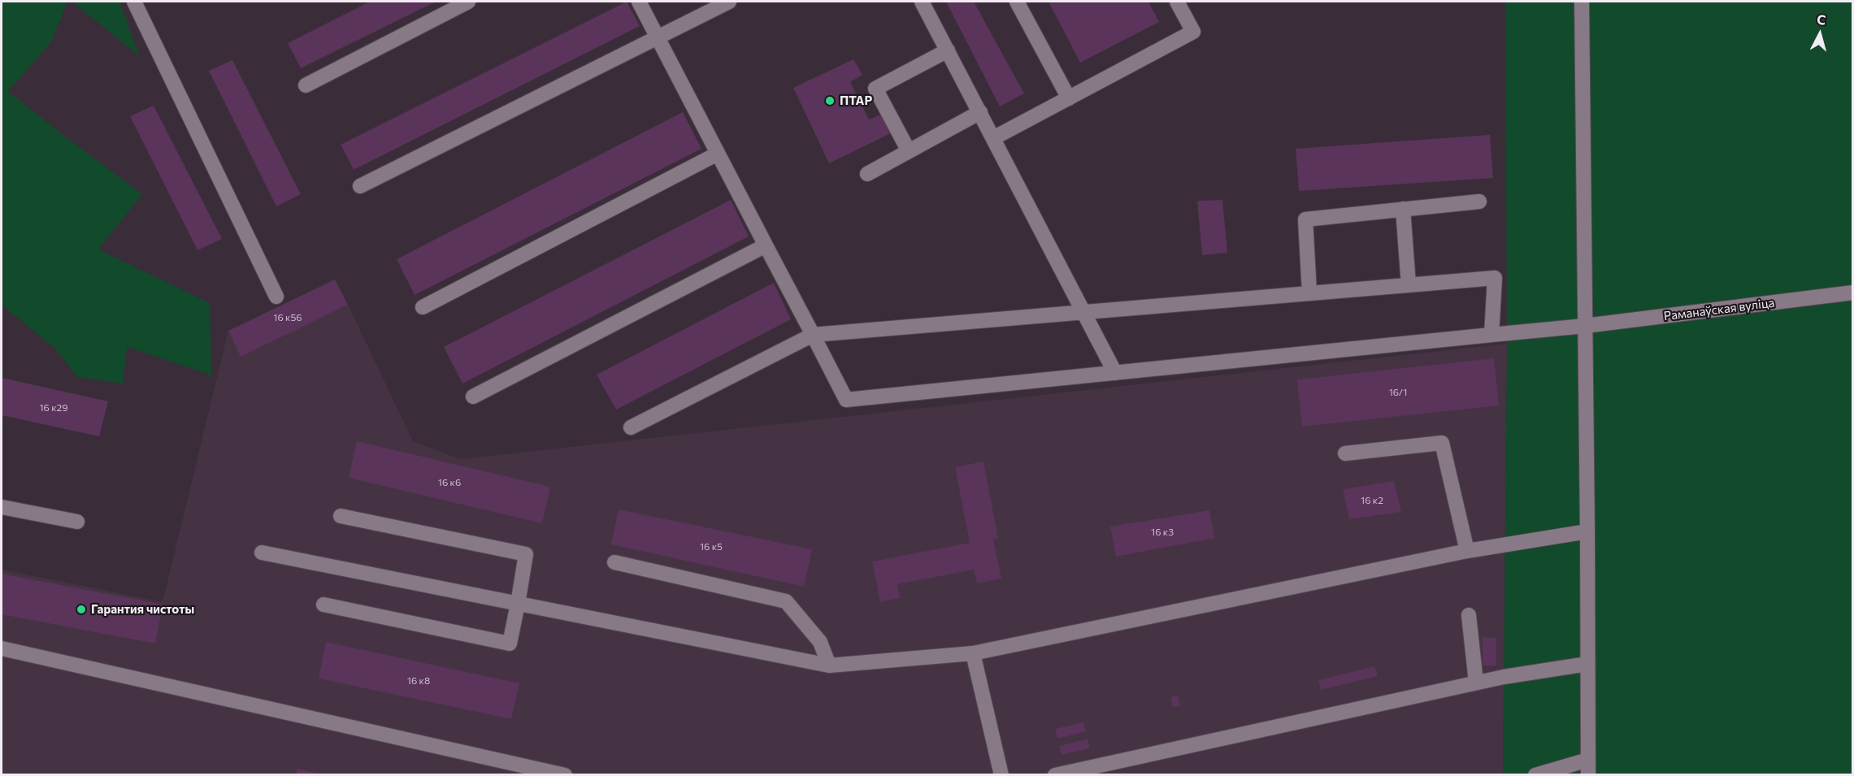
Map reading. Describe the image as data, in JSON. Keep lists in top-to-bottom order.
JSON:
{
  "streets": {
    "street": ["Раманаўская вуліца"]
  },
  "places": ["ПТАР", "Гарантия чистоты"],
  "house_numbers": [
    "16 к56",
    "16/1",
    "16 к29",
    "16 к6",
    "16 к2",
    "16 к3",
    "16 к5",
    "16 к8"
  ],
  "north": "top"
}
